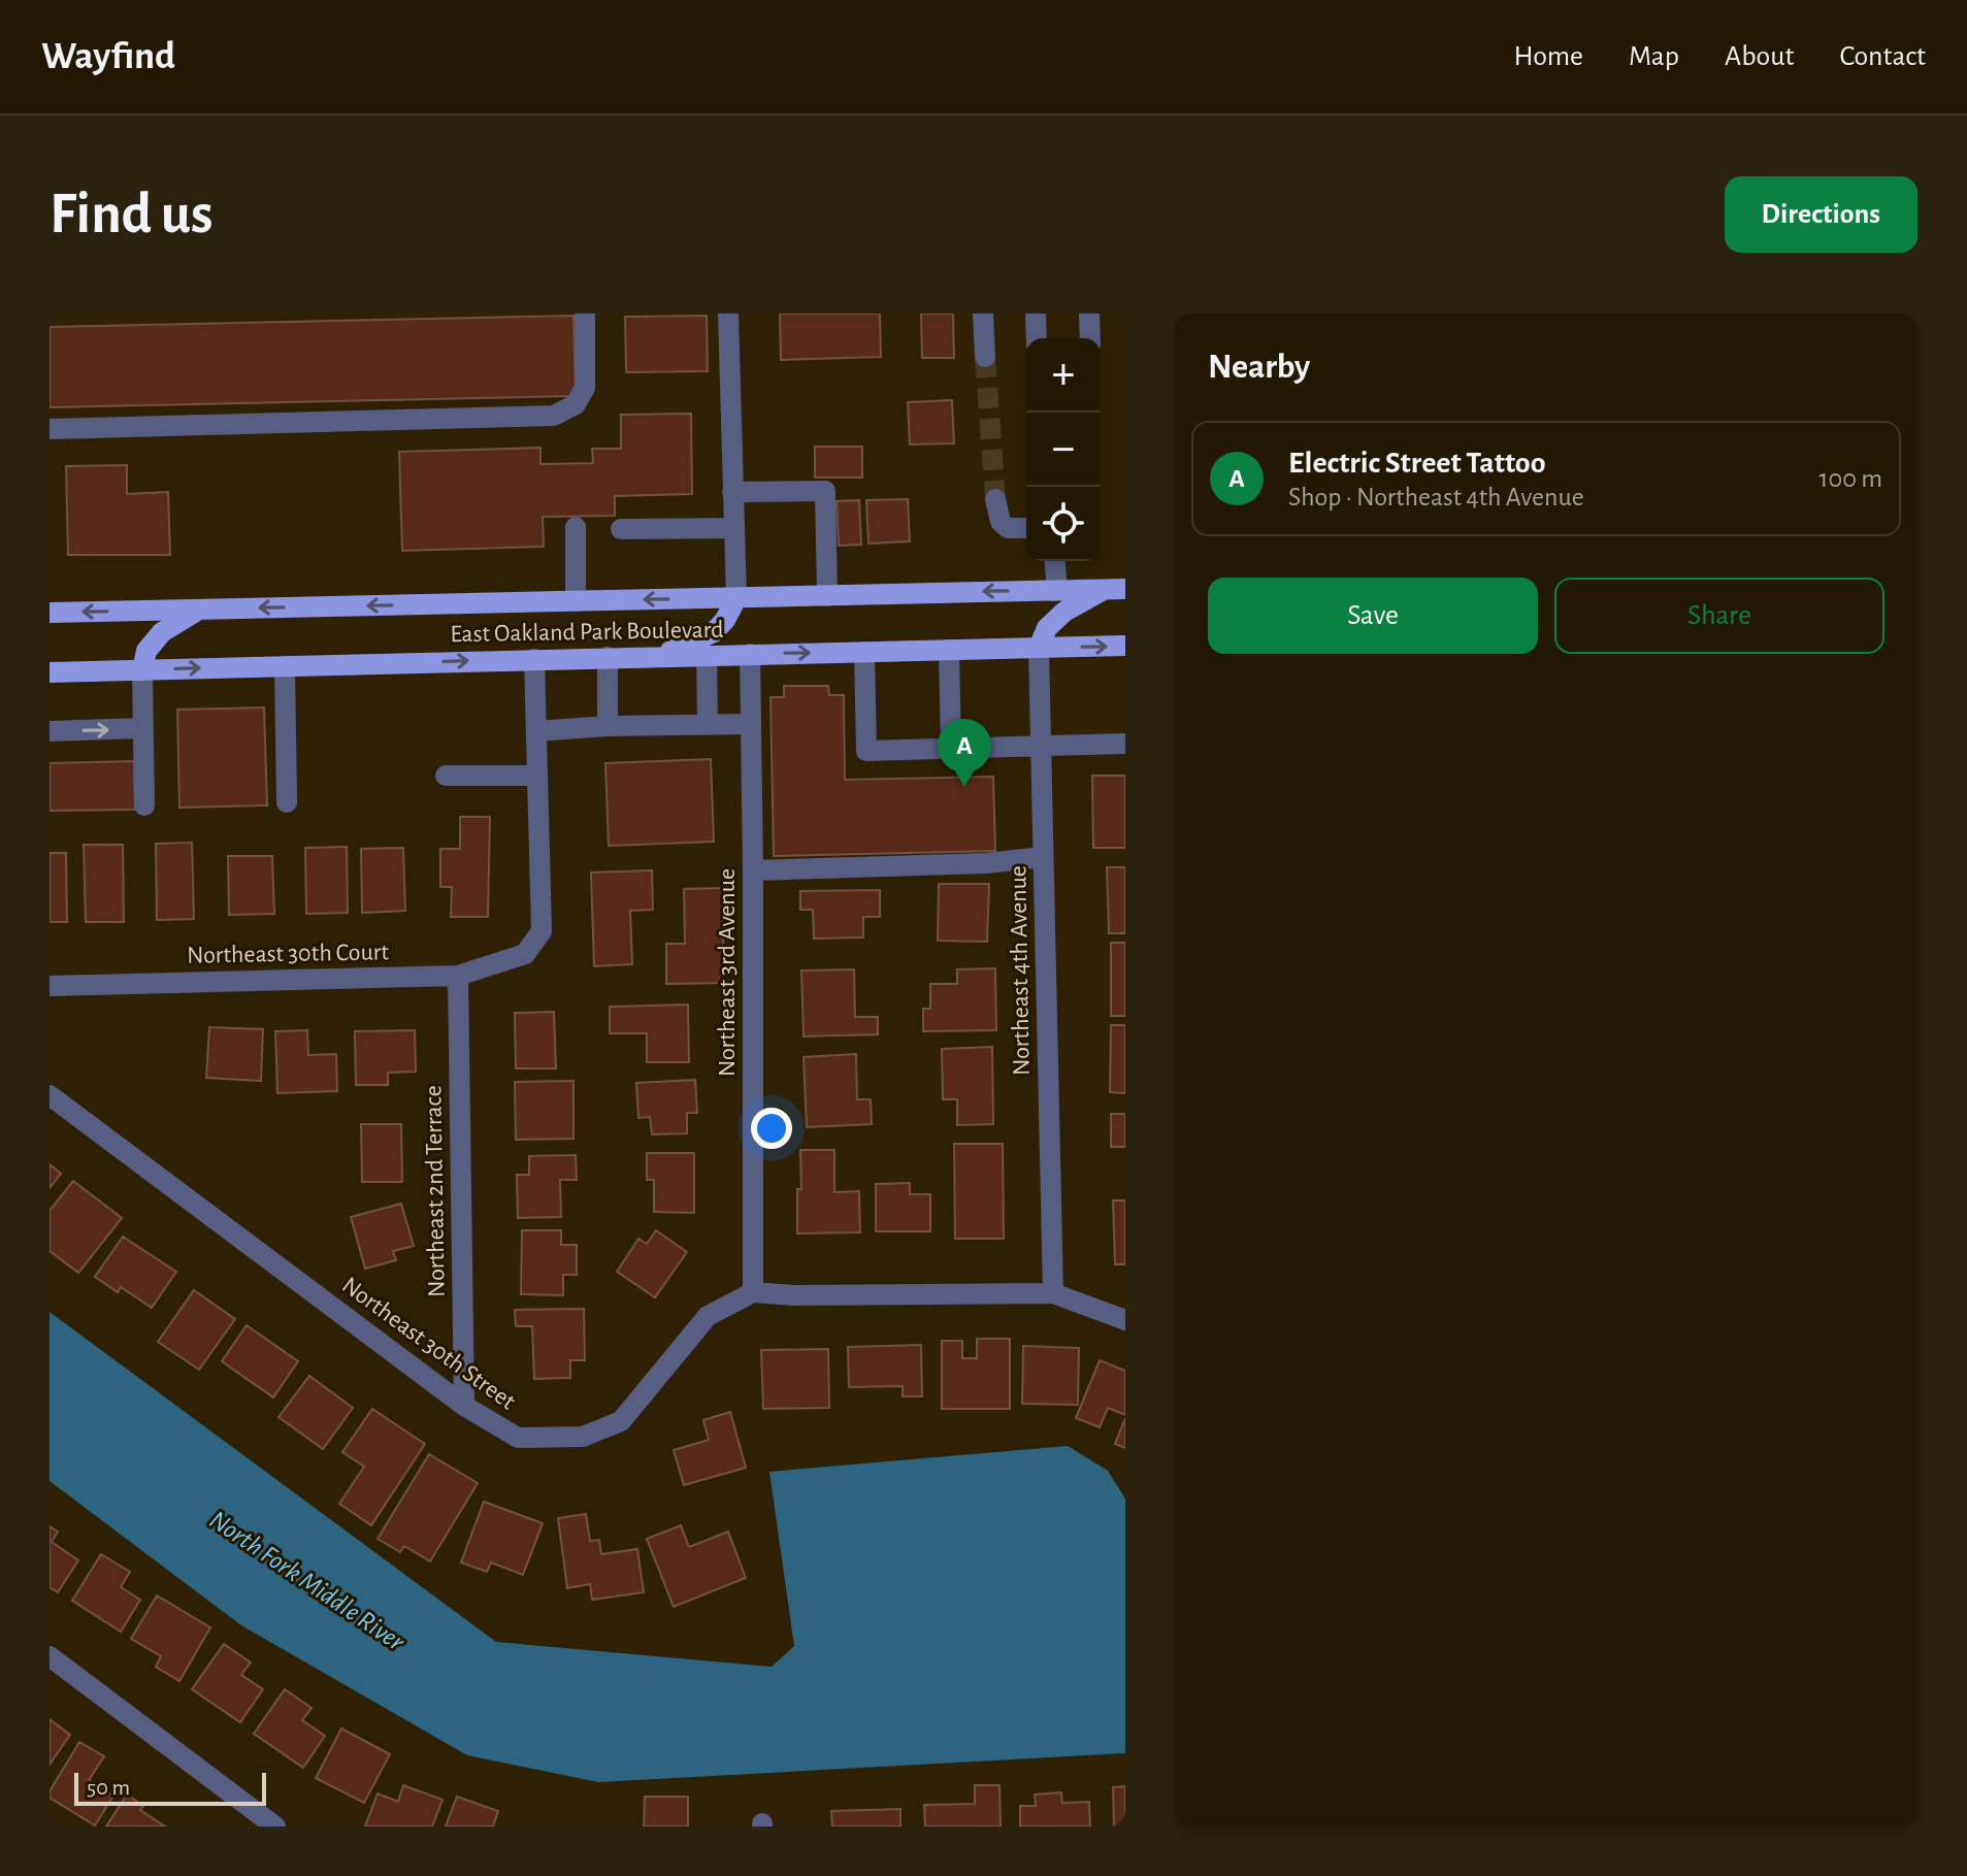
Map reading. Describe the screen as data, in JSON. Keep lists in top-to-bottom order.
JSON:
{
  "streets": {
    "main road": ["East Oakland Park Boulevard"],
    "street": [
      "Northeast 30th Court",
      "Northeast 4th Avenue",
      "Northeast 3rd Avenue",
      "Northeast 2nd Terrace",
      "Northeast 30th Street"
    ]
  },
  "crossings": [
    ["East Oakland Park Boulevard", "Northeast 4th Avenue"],
    ["East Oakland Park Boulevard", "Northeast 3rd Avenue"],
    ["Northeast 30th Court", "Northeast 2nd Terrace"],
    ["Northeast 3rd Avenue", "Northeast 30th Street"],
    ["Northeast 2nd Terrace", "Northeast 30th Street"]
  ],
  "water": ["North Fork Middle River"],
  "scale_bar": "50 m",
  "page": {
    "header": "Wayfind",
    "nav": [
      "Home",
      "Map",
      "About",
      "Contact"
    ],
    "buttons": [
      "Directions",
      ["Save", "Share"]
    ],
    "title": "Find us",
    "heading": "Nearby",
    "map_buttons": ["+", "−"],
    "list": [
      {
        "mark": "A",
        "name": "Electric Street Tattoo",
        "note": "Shop · Northeast 4th Avenue",
        "value": "100 m"
      }
    ],
    "pins": "A",
    "scale": "50 m"
  }
}
